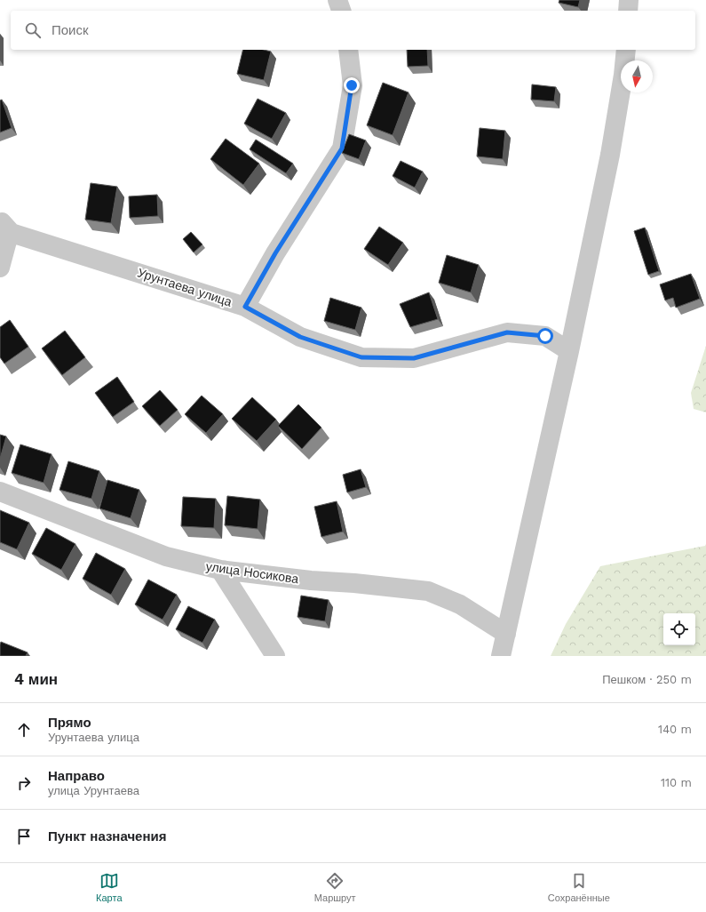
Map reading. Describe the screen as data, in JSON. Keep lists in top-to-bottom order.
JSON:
{
  "streets": {
    "street": ["Урунтаева улица", "улица Носикова"]
  },
  "north": "bottom",
  "page": {
    "search": "Поиск",
    "heading": ["4 мин", "Пешком · 250 m"],
    "list": [
      ["Прямо", "Урунтаева улица", "140 m"],
      ["Направо", "улица Урунтаева", "110 m"],
      "Пункт назначения"
    ],
    "nav": ["Карта", "Маршрут", "Сохранённые"]
  }
}
